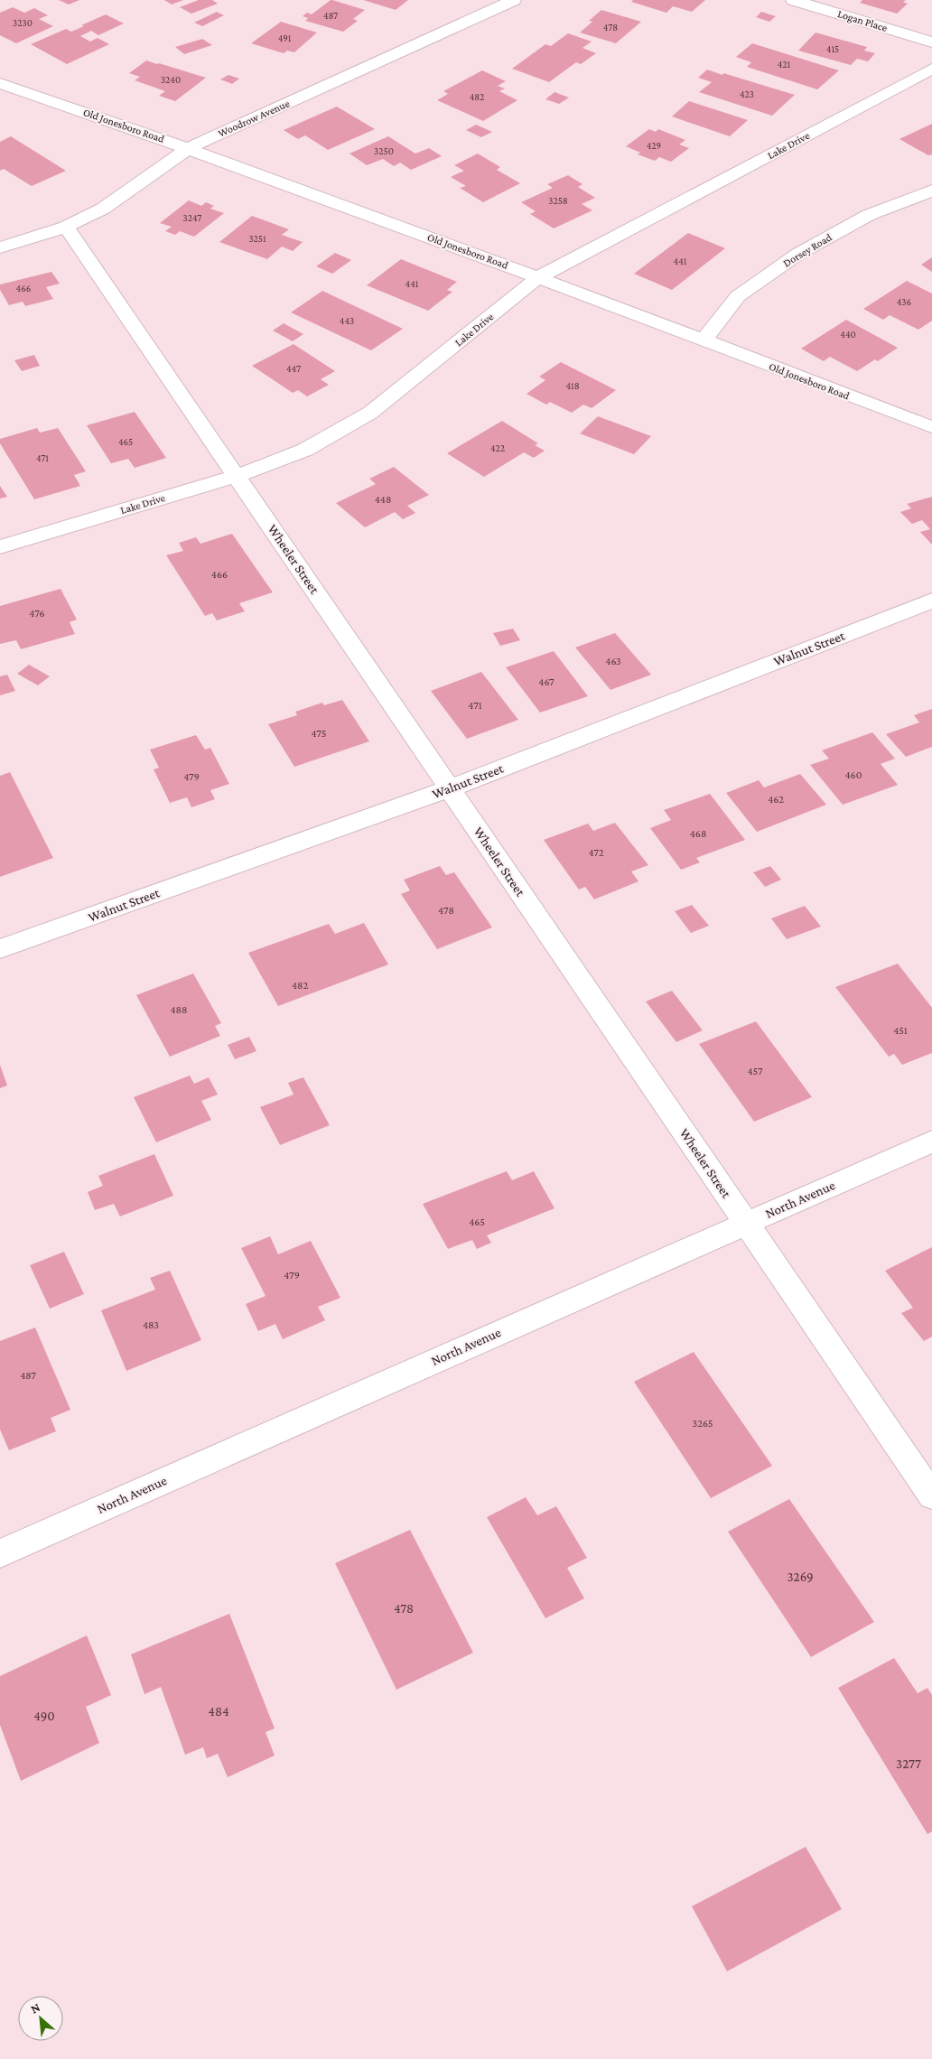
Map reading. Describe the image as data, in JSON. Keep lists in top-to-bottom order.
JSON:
{
  "streets": {
    "street": [
      "Logan Place",
      "Woodrow Avenue",
      "Old Jonesboro Road",
      "Lake Drive",
      "Dorsey Road",
      "Wheeler Street",
      "Walnut Street",
      "North Avenue"
    ]
  },
  "crossings": [
    ["Woodrow Avenue", "Old Jonesboro Road"],
    ["Woodrow Avenue", "Wheeler Street"],
    ["Old Jonesboro Road", "Lake Drive"],
    ["Old Jonesboro Road", "Dorsey Road"],
    ["Lake Drive", "Wheeler Street"],
    ["Wheeler Street", "Walnut Street"],
    ["Wheeler Street", "North Avenue"]
  ],
  "house_numbers": [
    "487",
    "3230",
    "478",
    "491",
    "415",
    "421",
    "3240",
    "423",
    "482",
    "429",
    "3250",
    "3258",
    "3247",
    "3251",
    "441",
    "441",
    "466",
    "436",
    "443",
    "440",
    "447",
    "418",
    "465",
    "422",
    "471",
    "448",
    "466",
    "476",
    "463",
    "467",
    "471",
    "475",
    "460",
    "479",
    "462",
    "468",
    "472",
    "478",
    "482",
    "488",
    "451",
    "457",
    "465",
    "479",
    "483",
    "487",
    "3265",
    "3269",
    "478",
    "484",
    "490",
    "3277"
  ],
  "north": "top left"
}
